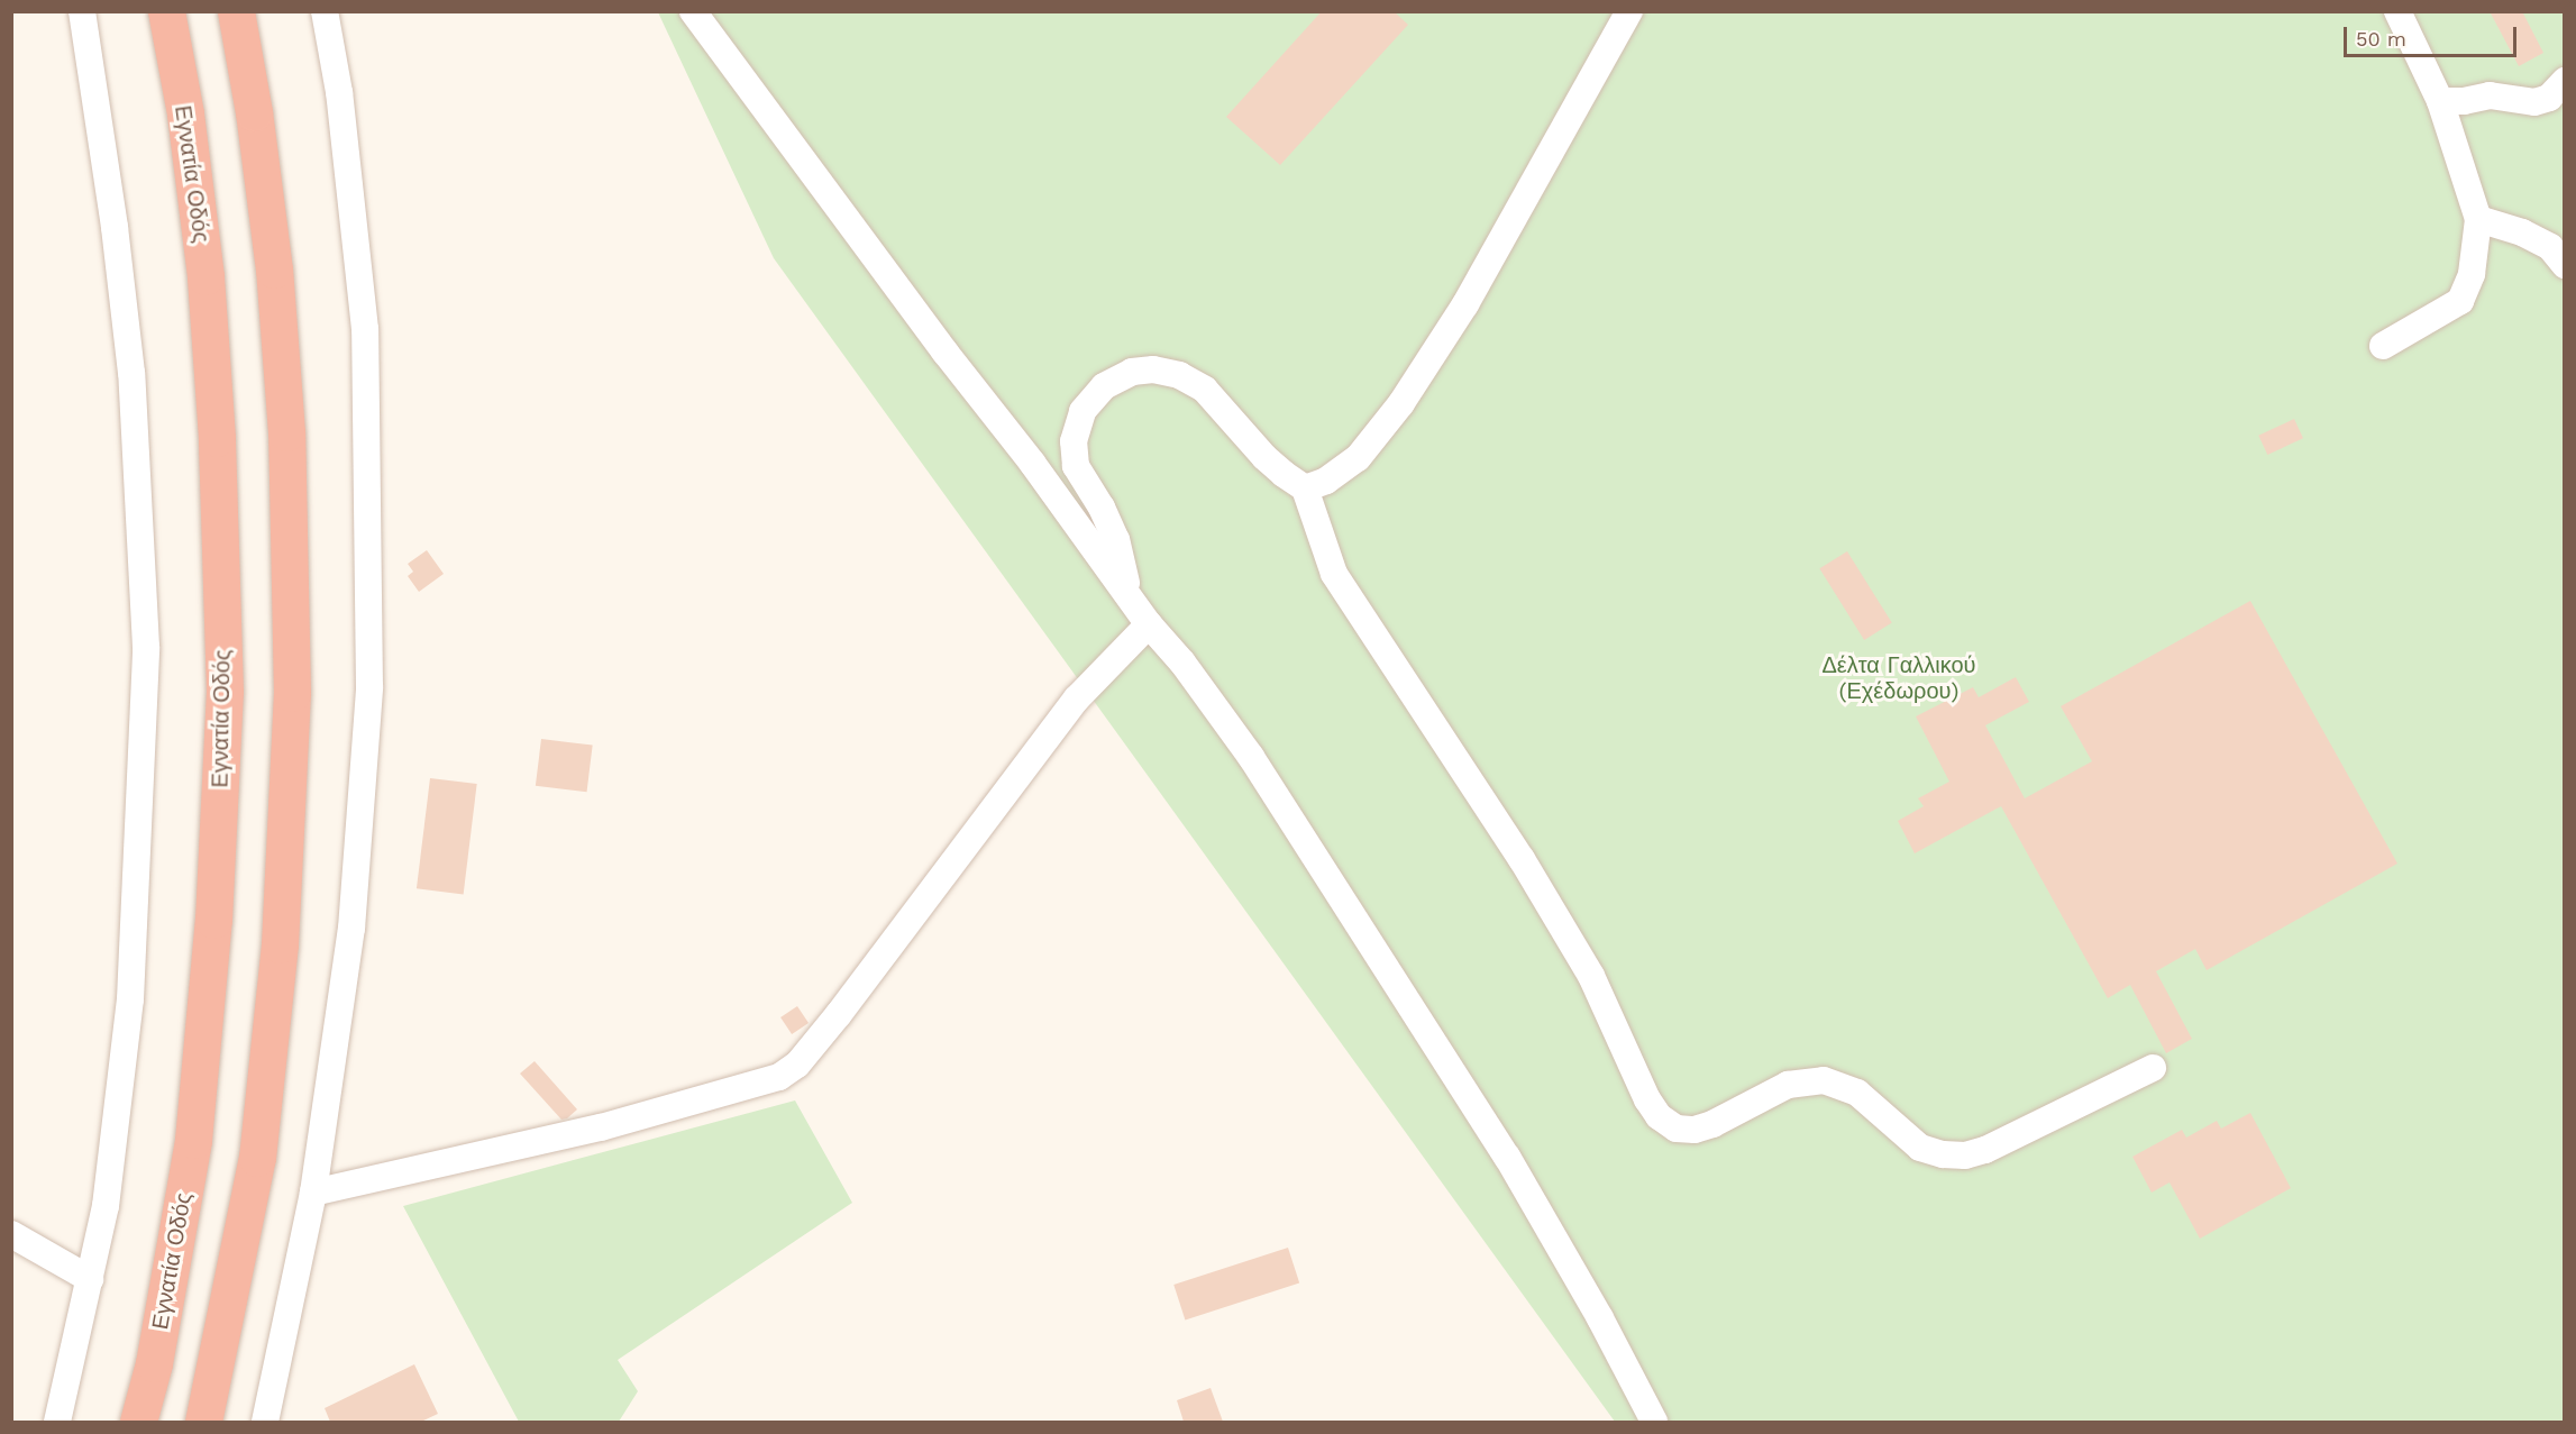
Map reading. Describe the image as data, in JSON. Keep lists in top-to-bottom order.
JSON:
{
  "streets": {
    "highway": ["Εγνατία Οδός"]
  },
  "parks": ["Δέλτα Γαλλικού (Εχέδωρου)"],
  "scale_bar": "50 m"
}
